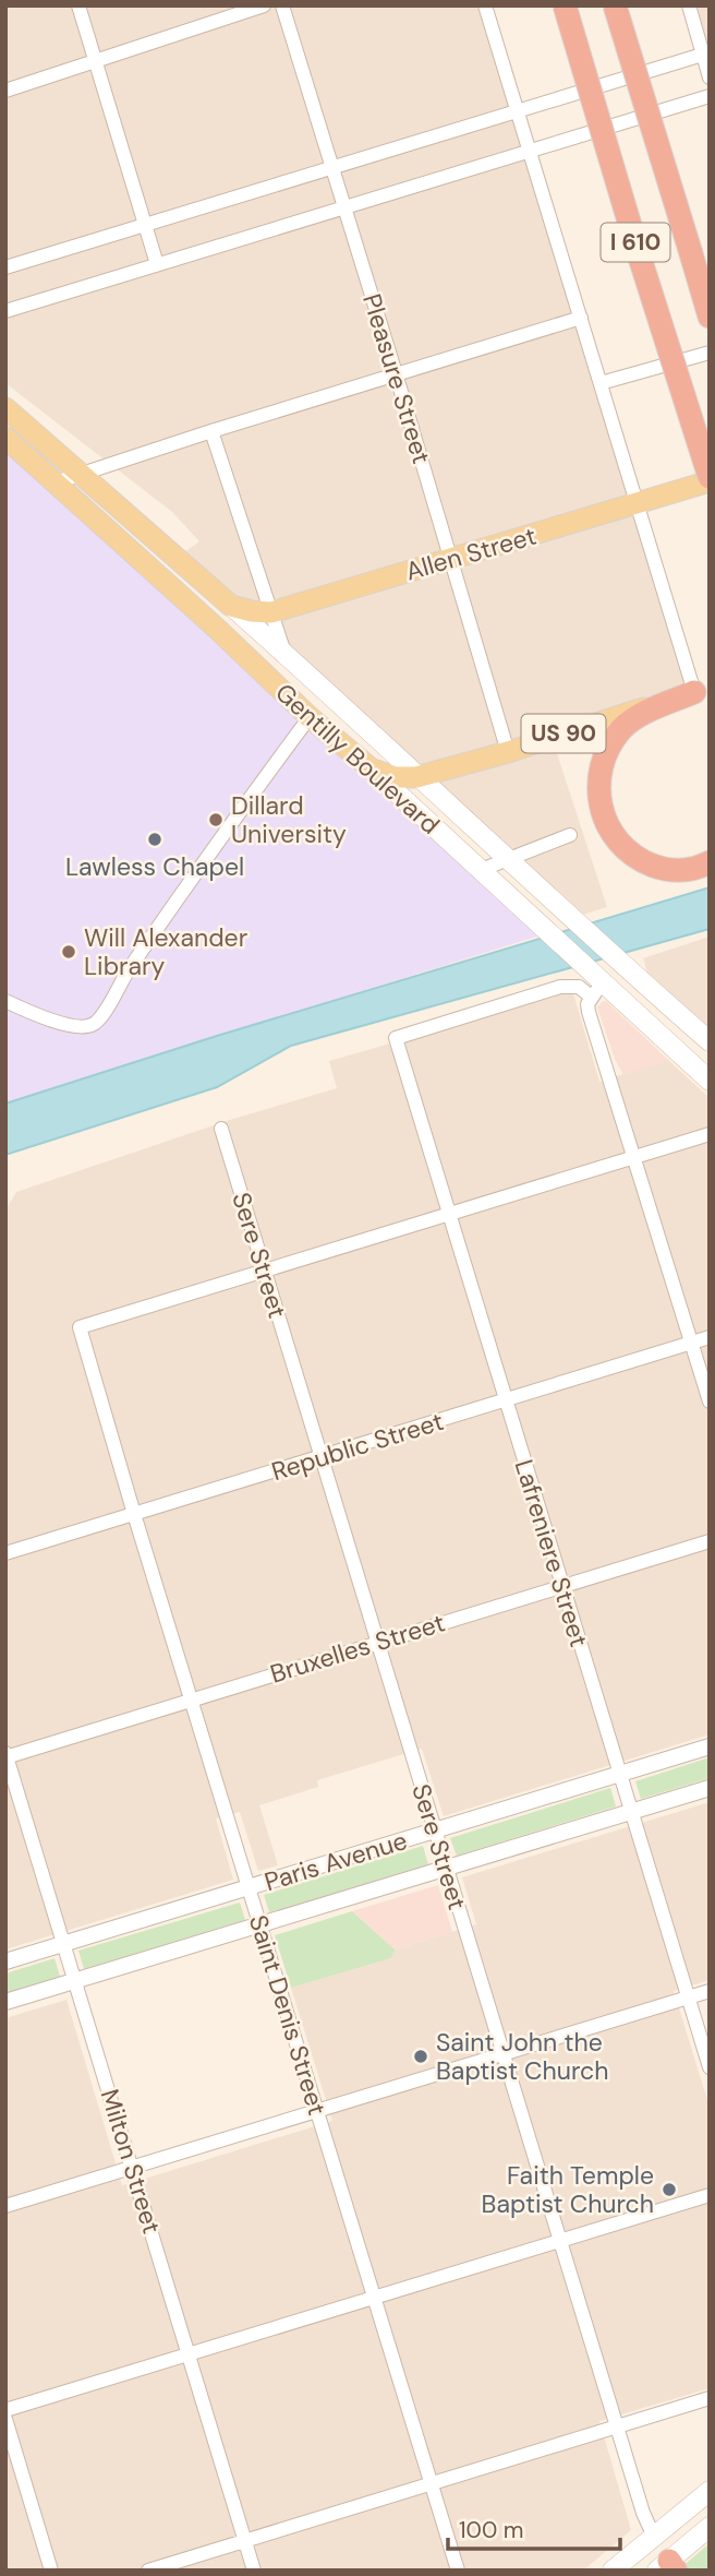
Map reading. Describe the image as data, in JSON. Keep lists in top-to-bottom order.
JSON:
{
  "streets": {
    "highway": ["I 610"],
    "main road": ["Allen Street", "US 90", "Gentilly Boulevard"],
    "street": [
      "Pleasure Street",
      "Sere Street",
      "Republic Street",
      "Lafreniere Street",
      "Bruxelles Street",
      "Paris Avenue",
      "Saint Denis Street",
      "Milton Street"
    ]
  },
  "crossings": [
    ["I 610", "Allen Street"],
    ["Pleasure Street", "Allen Street"],
    ["Pleasure Street", "US 90"],
    ["Allen Street", "Gentilly Boulevard"],
    ["US 90", "Gentilly Boulevard"],
    ["Sere Street", "Republic Street"],
    ["Sere Street", "Bruxelles Street"],
    ["Sere Street", "Paris Avenue"],
    ["Sere Street", "Saint Denis Street"],
    ["Republic Street", "Lafreniere Street"],
    ["Republic Street", "Saint Denis Street"],
    ["Lafreniere Street", "Bruxelles Street"],
    ["Lafreniere Street", "Paris Avenue"],
    ["Bruxelles Street", "Saint Denis Street"],
    ["Bruxelles Street", "Milton Street"],
    ["Paris Avenue", "Saint Denis Street"],
    ["Paris Avenue", "Milton Street"]
  ],
  "places": [
    "Dillard University",
    "Lawless Chapel",
    "Will Alexander Library",
    "Saint John the Baptist Church",
    "Faith Temple Baptist Church"
  ],
  "scale_bar": "100 m"
}
